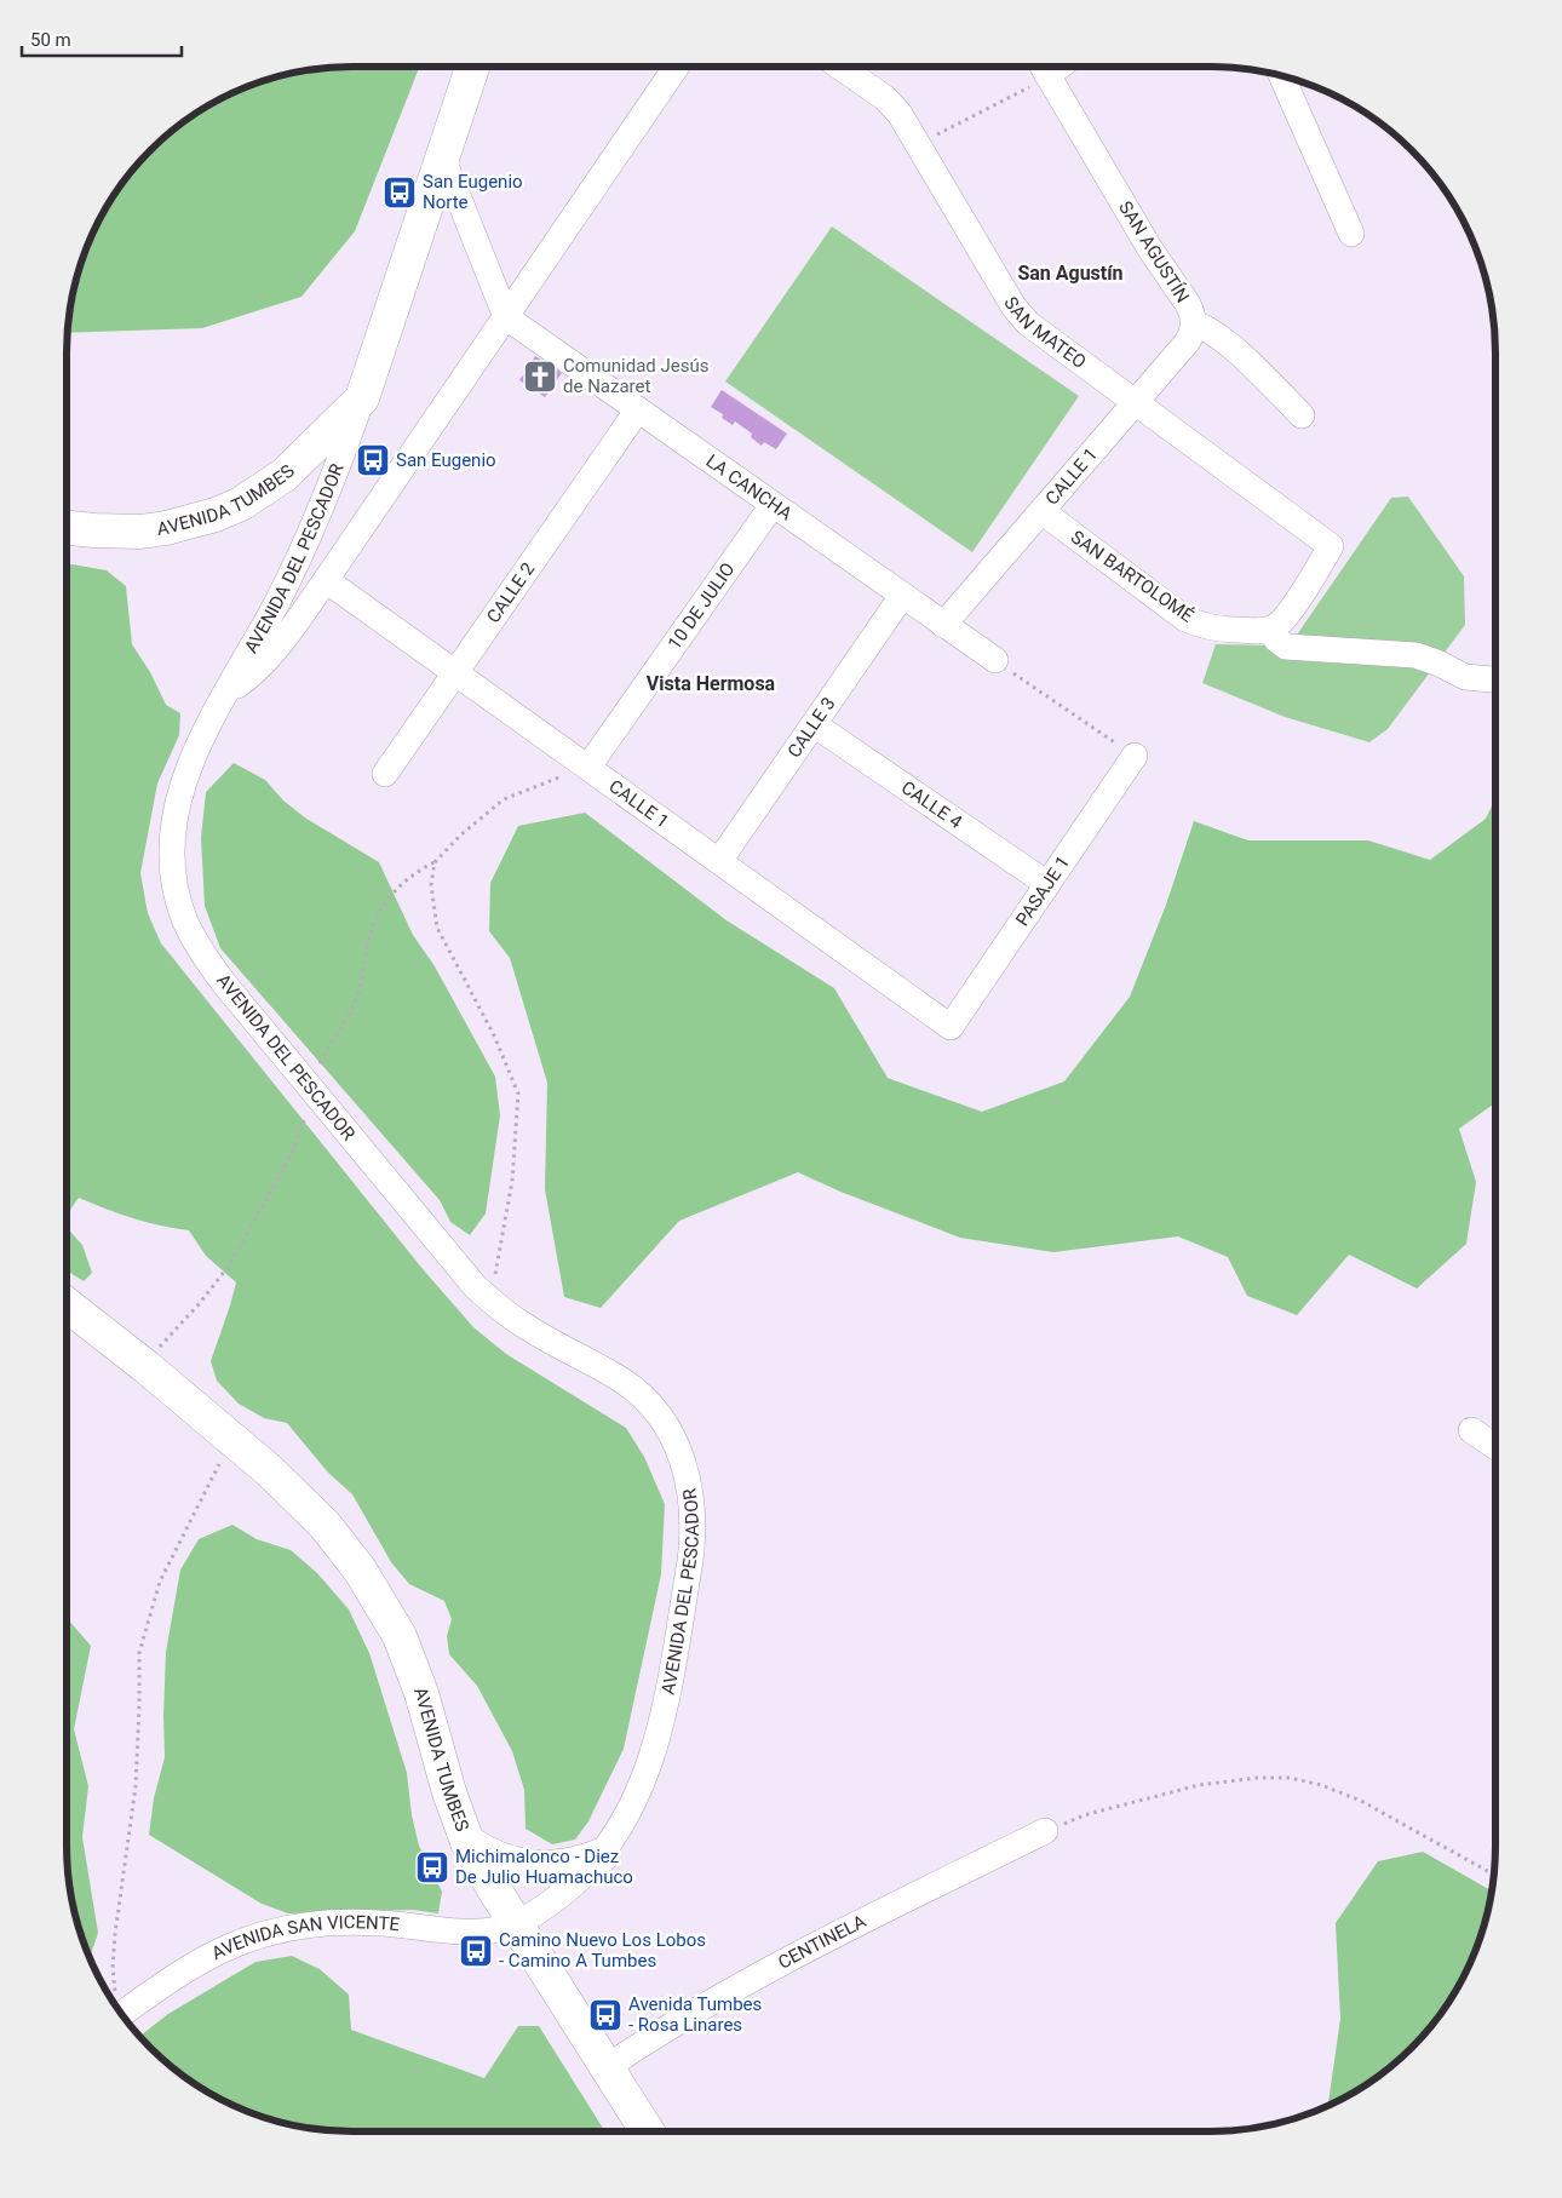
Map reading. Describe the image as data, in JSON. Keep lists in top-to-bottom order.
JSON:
{
  "streets": {
    "main road": ["AVENIDA TUMBES", "AVENIDA DEL PESCADOR"],
    "street": [
      "SAN AGUSTÍN",
      "SAN MATEO",
      "CALLE 1",
      "LA CANCHA",
      "SAN BARTOLOMÉ",
      "CALLE 2",
      "10 DE JULIO",
      "CALLE 3",
      "CALLE 4",
      "PASAJE 1",
      "AVENIDA SAN VICENTE",
      "CENTINELA"
    ]
  },
  "crossings": [
    ["SAN AGUSTÍN", "CALLE 1"],
    ["SAN MATEO", "CALLE 1"],
    ["SAN MATEO", "SAN BARTOLOMÉ"],
    ["CALLE 1", "LA CANCHA"],
    ["CALLE 1", "SAN BARTOLOMÉ"],
    ["CALLE 1", "CALLE 2"],
    ["CALLE 1", "10 DE JULIO"],
    ["CALLE 1", "CALLE 3"],
    ["CALLE 1", "PASAJE 1"],
    ["LA CANCHA", "CALLE 2"],
    ["LA CANCHA", "10 DE JULIO"],
    ["LA CANCHA", "CALLE 3"],
    ["AVENIDA TUMBES", "AVENIDA DEL PESCADOR"],
    ["AVENIDA TUMBES", "AVENIDA SAN VICENTE"],
    ["AVENIDA TUMBES", "CENTINELA"],
    ["AVENIDA DEL PESCADOR", "AVENIDA SAN VICENTE"],
    ["CALLE 3", "CALLE 4"],
    ["CALLE 4", "PASAJE 1"]
  ],
  "districts": ["San Agustín", "Vista Hermosa"],
  "places": {
    "bus stop": [
      "San Eugenio Norte",
      "San Eugenio",
      "Michimalonco - Diez De Julio Huamachuco",
      "Camino Nuevo Los Lobos - Camino A Tumbes",
      "Avenida Tumbes - Rosa Linares"
    ],
    "church": ["Comunidad Jesús de Nazaret"]
  },
  "scale_bar": "50 m"
}
